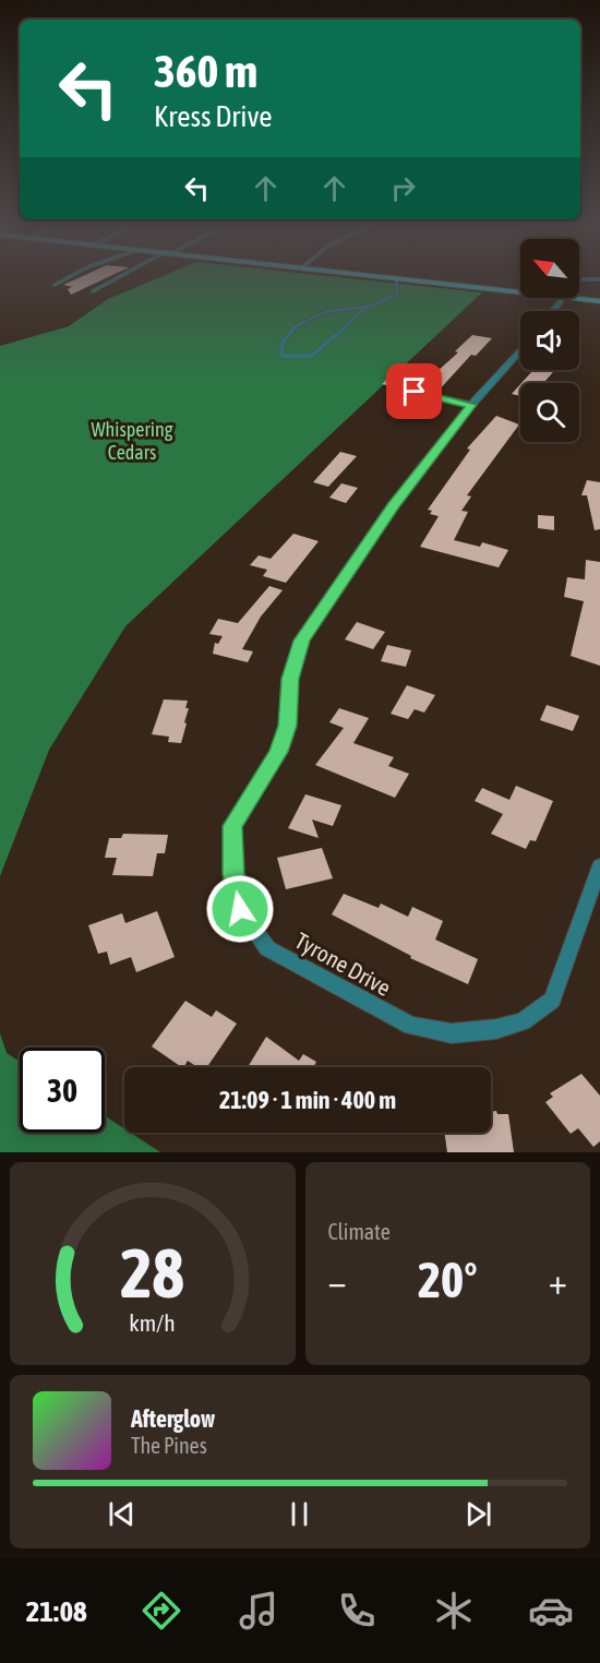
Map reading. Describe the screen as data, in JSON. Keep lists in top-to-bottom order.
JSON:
{
  "streets": {
    "street": ["Tyrone Drive"]
  },
  "parks": ["Whispering Cedars"],
  "north": "top left",
  "page": {
    "turn": ["360 m", "Kress Drive"],
    "limit": "30",
    "trip": "21:09 · 1 min · 400 m",
    "tile": "Climate",
    "heat": ["−", "20°", "+"],
    "song": ["Afterglow", "The Pines"],
    "tabs": "21:08",
    "gauge": ["28", "km/h"]
  }
}
